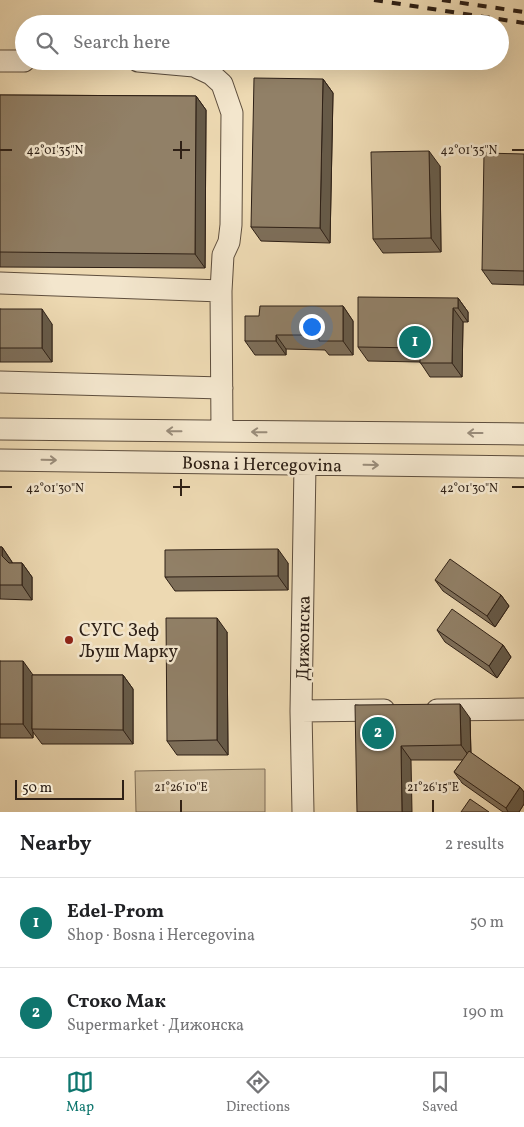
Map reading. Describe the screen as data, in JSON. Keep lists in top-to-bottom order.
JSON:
{
  "streets": {
    "street": ["Bosna i Hercegovina", "Дижонска"]
  },
  "crossings": [
    ["Bosna i Hercegovina", "Дижонска"]
  ],
  "places": ["СУГС Зеф Љуш Марку"],
  "scale_bar": "50 m",
  "page": {
    "search": "Search here",
    "pins": ["1", "2"],
    "scale": "50 m",
    "heading": ["Nearby", "2 results"],
    "list": [
      {
        "mark": "1",
        "name": "Edel-Prom",
        "note": "Shop · Bosna i Hercegovina",
        "value": "50 m"
      },
      {
        "mark": "2",
        "name": "Стоко Мак",
        "note": "Supermarket · Дижонска",
        "value": "190 m"
      }
    ],
    "nav": ["Map", "Directions", "Saved"]
  },
  "coordinates": [
    "42°01'35\"N",
    "42°01'30\"N",
    "21°26'10\"E",
    "21°26'15\"E"
  ]
}
